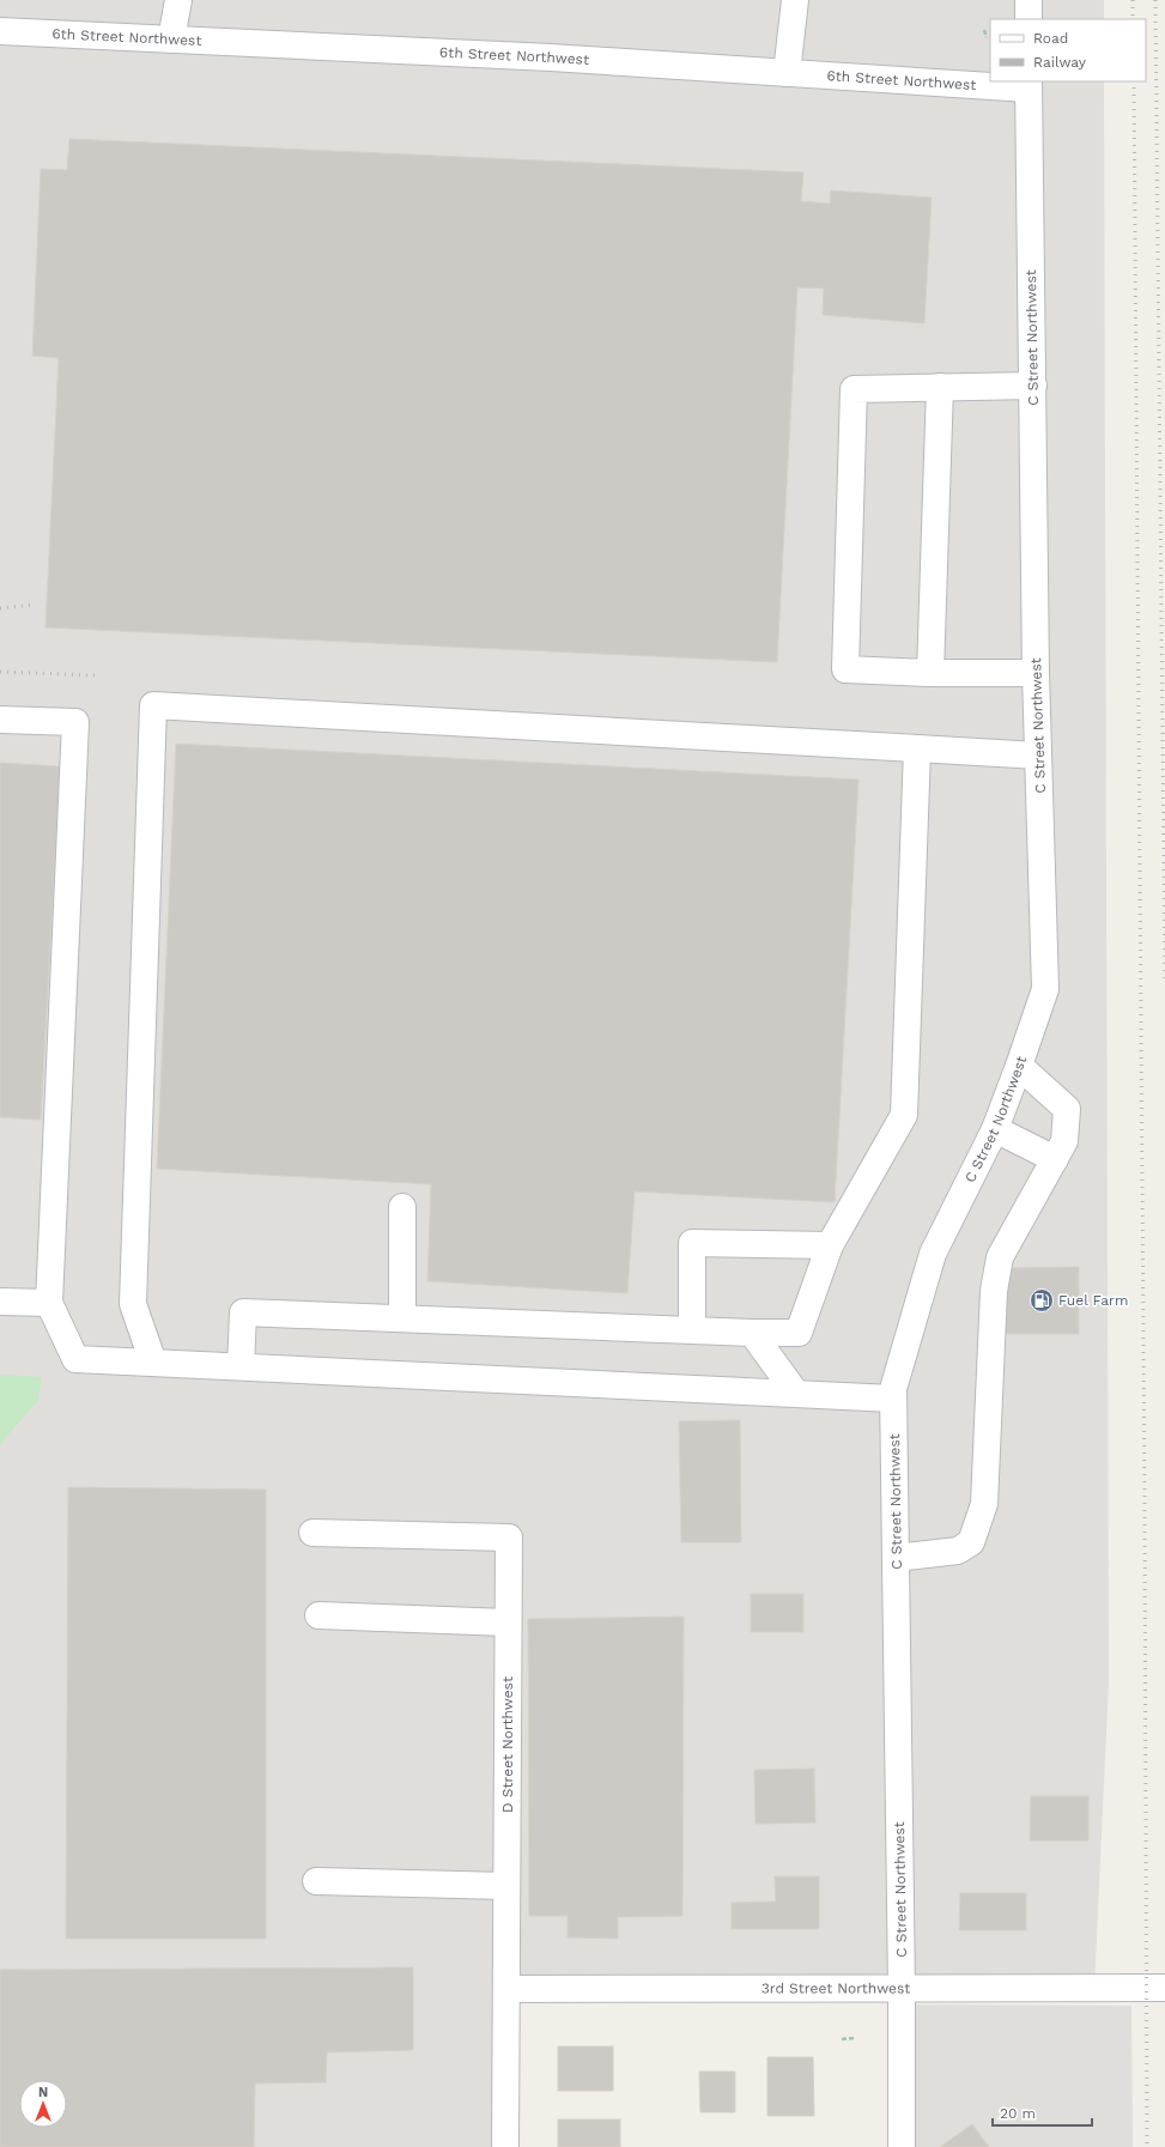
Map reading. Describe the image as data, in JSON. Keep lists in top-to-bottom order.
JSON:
{
  "streets": {
    "street": [
      "6th Street Northwest",
      "C Street Northwest",
      "D Street Northwest",
      "3rd Street Northwest"
    ]
  },
  "crossings": [
    ["6th Street Northwest", "C Street Northwest"],
    ["C Street Northwest", "3rd Street Northwest"],
    ["D Street Northwest", "3rd Street Northwest"]
  ],
  "places": {
    "fuel station": ["Fuel Farm"]
  },
  "legend": ["Road", "Railway"],
  "scale_bar": "20 m",
  "north": "top"
}
